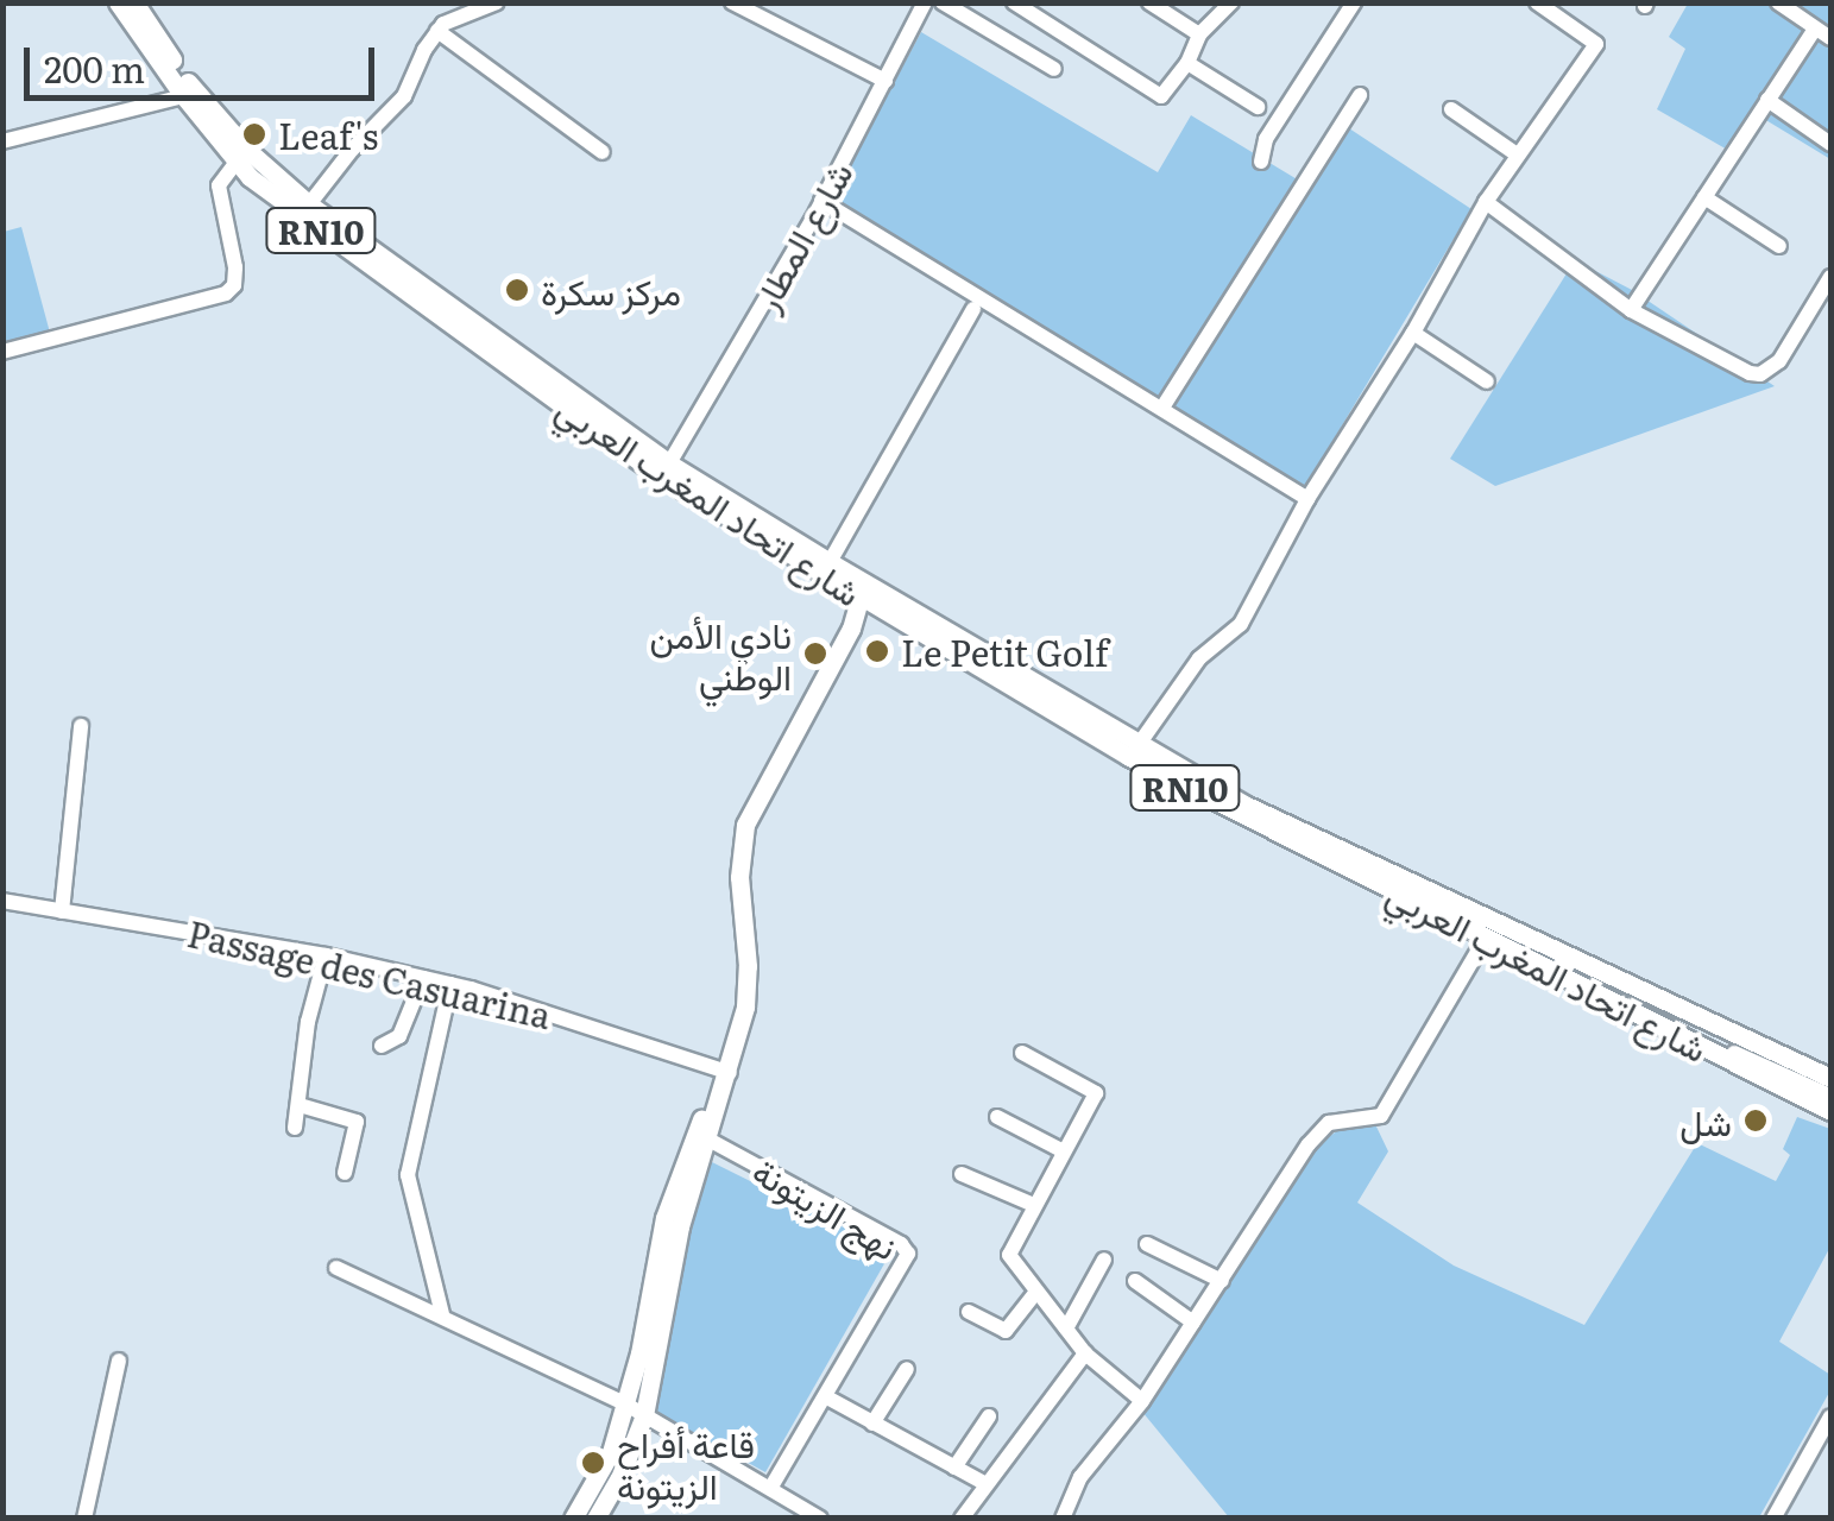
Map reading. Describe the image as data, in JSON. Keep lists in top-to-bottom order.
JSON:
{
  "streets": {
    "main road": ["RN10", "شارع اتحاد المغرب العربي"],
    "street": ["شارع المطار", "Passage des Casuarina", "نهج الزيتونة"]
  },
  "crossings": [
    ["شارع المطار", "شارع اتحاد المغرب العربي"]
  ],
  "places": [
    "Leaf's",
    "مركز سكرة",
    "Le Petit Golf",
    "نادي الأمن الوطني",
    "شل",
    "قاعة أفراح الزيتونة"
  ],
  "scale_bar": "200 m"
}
